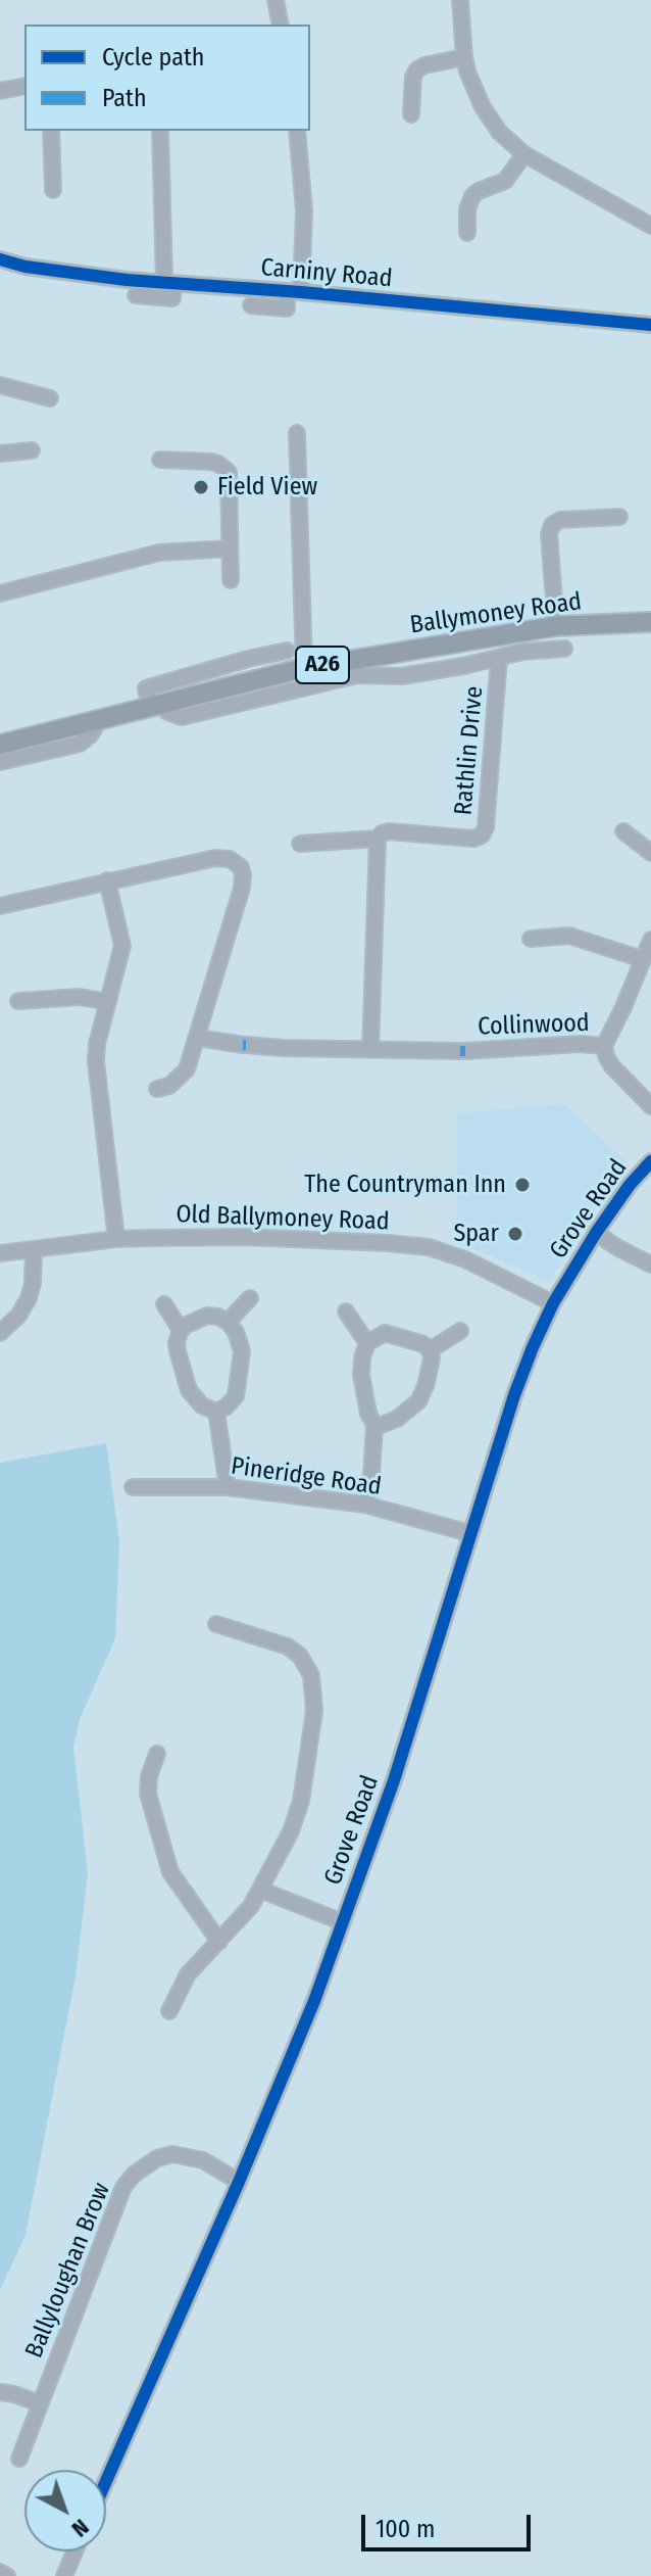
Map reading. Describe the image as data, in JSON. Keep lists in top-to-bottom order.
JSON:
{
  "streets": {
    "main road": ["Ballymoney Road", "A26"],
    "street": [
      "Carniny Road",
      "Rathlin Drive",
      "Collinwood",
      "Grove Road",
      "Old Ballymoney Road",
      "Pineridge Road",
      "Ballyloughan Brow"
    ]
  },
  "crossings": [
    ["Ballymoney Road", "Rathlin Drive"],
    ["Grove Road", "Old Ballymoney Road"],
    ["Grove Road", "Pineridge Road"],
    ["Grove Road", "Ballyloughan Brow"]
  ],
  "places": ["Field View", "The Countryman Inn", "Spar"],
  "legend": ["Cycle path", "Path"],
  "scale_bar": "100 m",
  "north": "bottom right"
}
